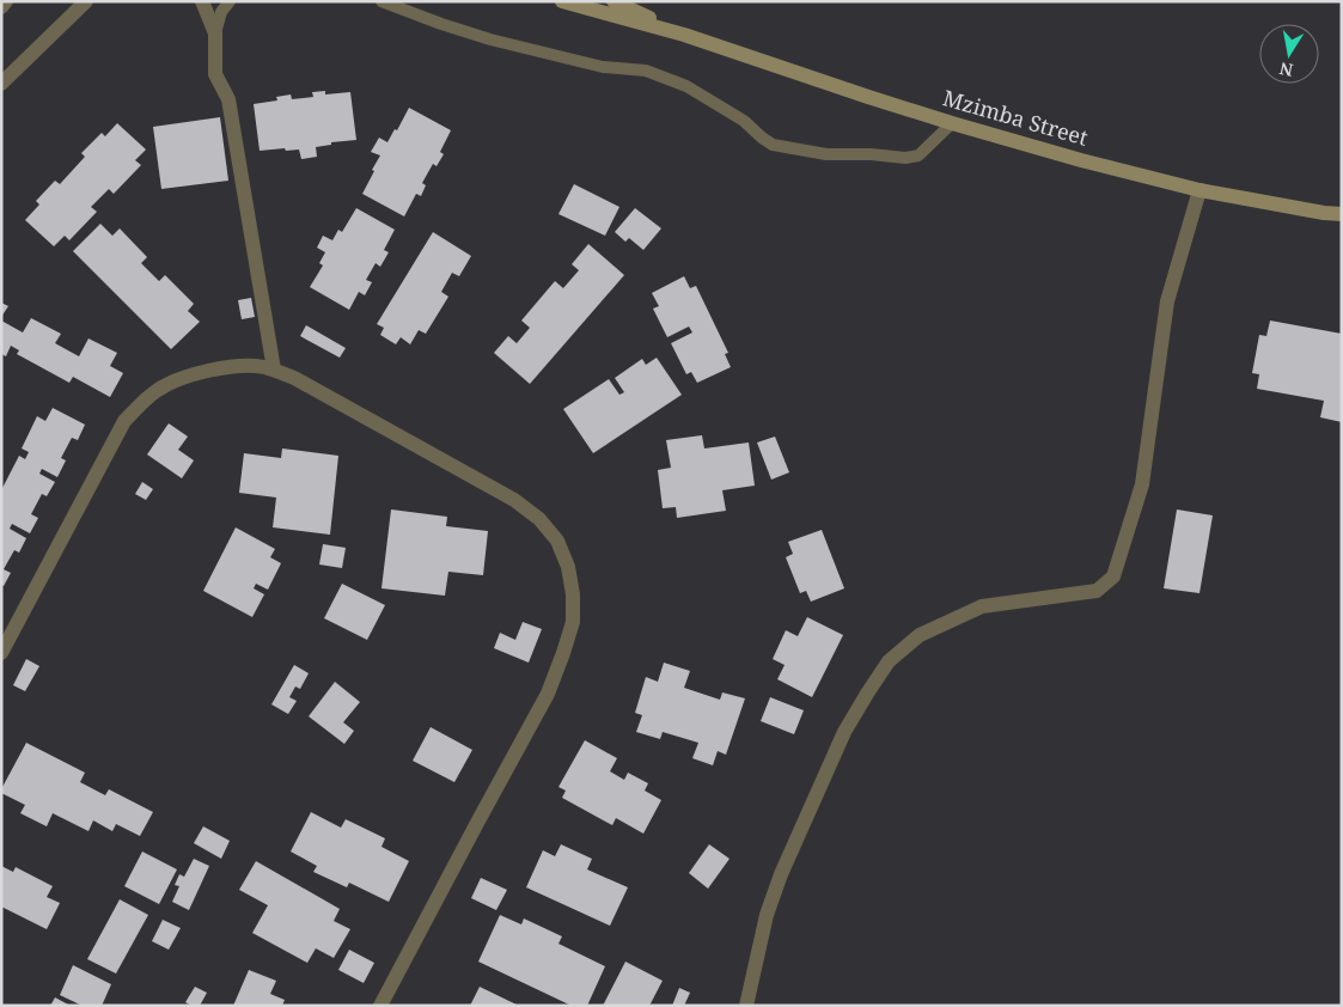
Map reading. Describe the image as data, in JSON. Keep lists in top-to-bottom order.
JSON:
{
  "streets": {
    "main road": ["Mzimba Street"]
  },
  "north": "bottom"
}
